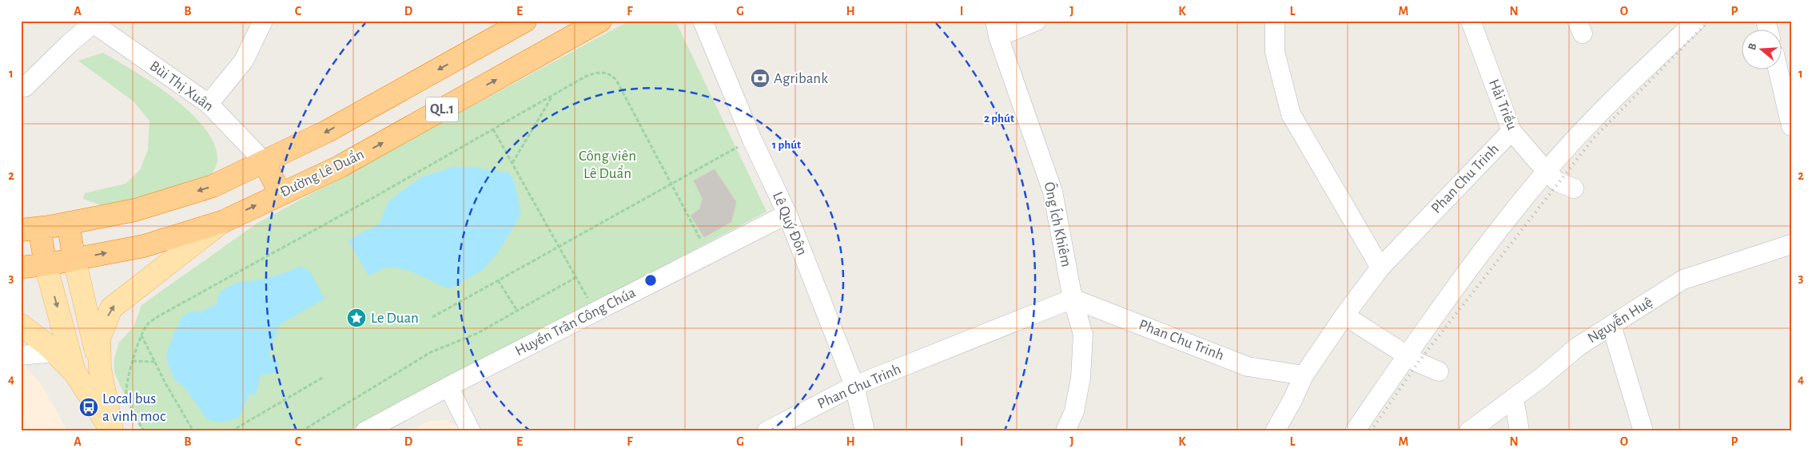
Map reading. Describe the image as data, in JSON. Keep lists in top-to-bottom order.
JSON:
{
  "streets": {
    "highway": ["QL.1", "Đường Lê Duẩn"],
    "street": [
      "Bùi Thị Xuân",
      "Hải Triều",
      "Phan Chu Trinh",
      "Lê Quý Đôn",
      "Ông Ích Khiêm",
      "Nguyễn Huệ",
      "Huyền Trân Công Chúa"
    ]
  },
  "crossings": [
    ["Bùi Thị Xuân", "QL.1"],
    ["Hải Triều", "Phan Chu Trinh"],
    ["Phan Chu Trinh", "Lê Quý Đôn"],
    ["Phan Chu Trinh", "Ông Ích Khiêm"],
    ["Lê Quý Đôn", "Huyền Trân Công Chúa"]
  ],
  "parks": ["Công viên Lê Duẩn"],
  "places": {
    "bank": ["Agribank"],
    "place": ["Le Duan"],
    "bus stop": ["Local bus a vinh moc"]
  },
  "north": "left",
  "grid": {
    "columns": [
      "A",
      "B",
      "C",
      "D",
      "E",
      "F",
      "G",
      "H",
      "I",
      "J",
      "K",
      "L",
      "M",
      "N",
      "O",
      "P"
    ],
    "rows": [
      "1",
      "2",
      "3",
      "4"
    ]
  },
  "rings": ["2 phút", "1 phút"]
}
